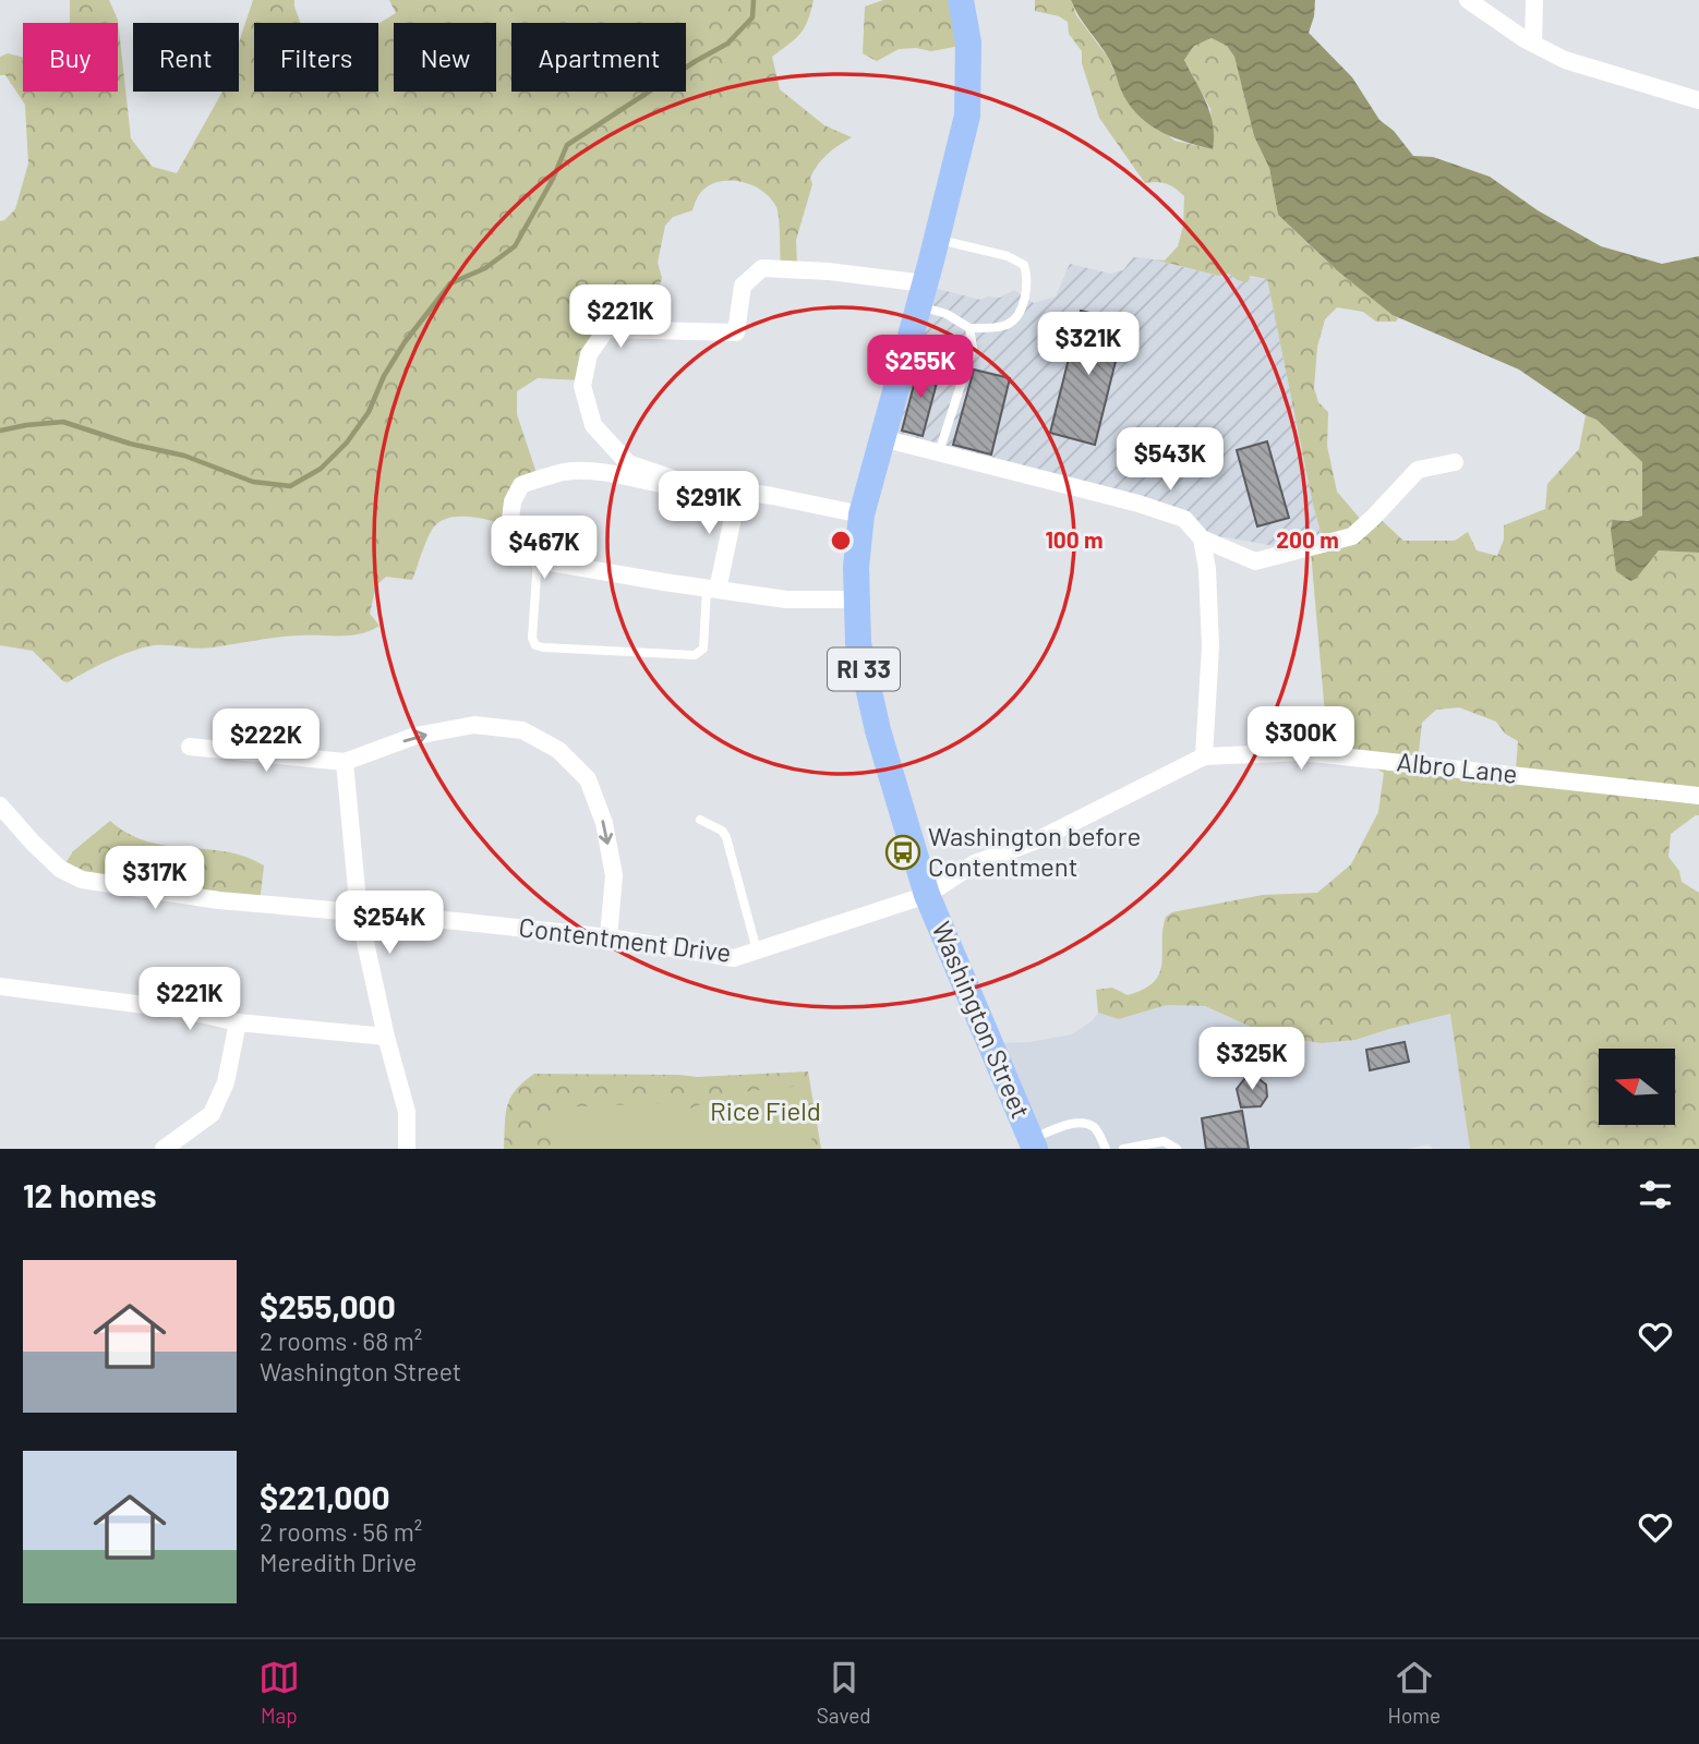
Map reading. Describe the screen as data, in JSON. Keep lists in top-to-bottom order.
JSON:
{
  "streets": {
    "main road": ["RI 33", "Washington Street"],
    "street": ["Albro Lane", "Contentment Drive"]
  },
  "crossings": [
    ["Albro Lane", "Contentment Drive"],
    ["Albro Lane", "Washington Street"],
    ["Contentment Drive", "Washington Street"]
  ],
  "parks": ["Rice Field"],
  "places": {
    "bus stop": ["Washington before Contentment"]
  },
  "north": "left",
  "page": {
    "chip": [
      "Buy",
      "Rent",
      "Filters",
      "New",
      "Apartment"
    ],
    "price": [
      "$221K",
      "$321K",
      "$255K",
      "$543K",
      "$291K",
      "$467K",
      "$300K",
      "$222K",
      "$317K",
      "$254K",
      "$221K",
      "$325K"
    ],
    "heading": "12 homes",
    "list": [
      {
        "name": "$255,000",
        "note": "2 rooms · 68 m² · Washington Street"
      },
      {
        "name": "$221,000",
        "note": "2 rooms · 56 m² · Meredith Drive"
      }
    ],
    "tabs": ["Map", "Saved", "Home"]
  },
  "rings": ["100 m", "200 m"]
}
